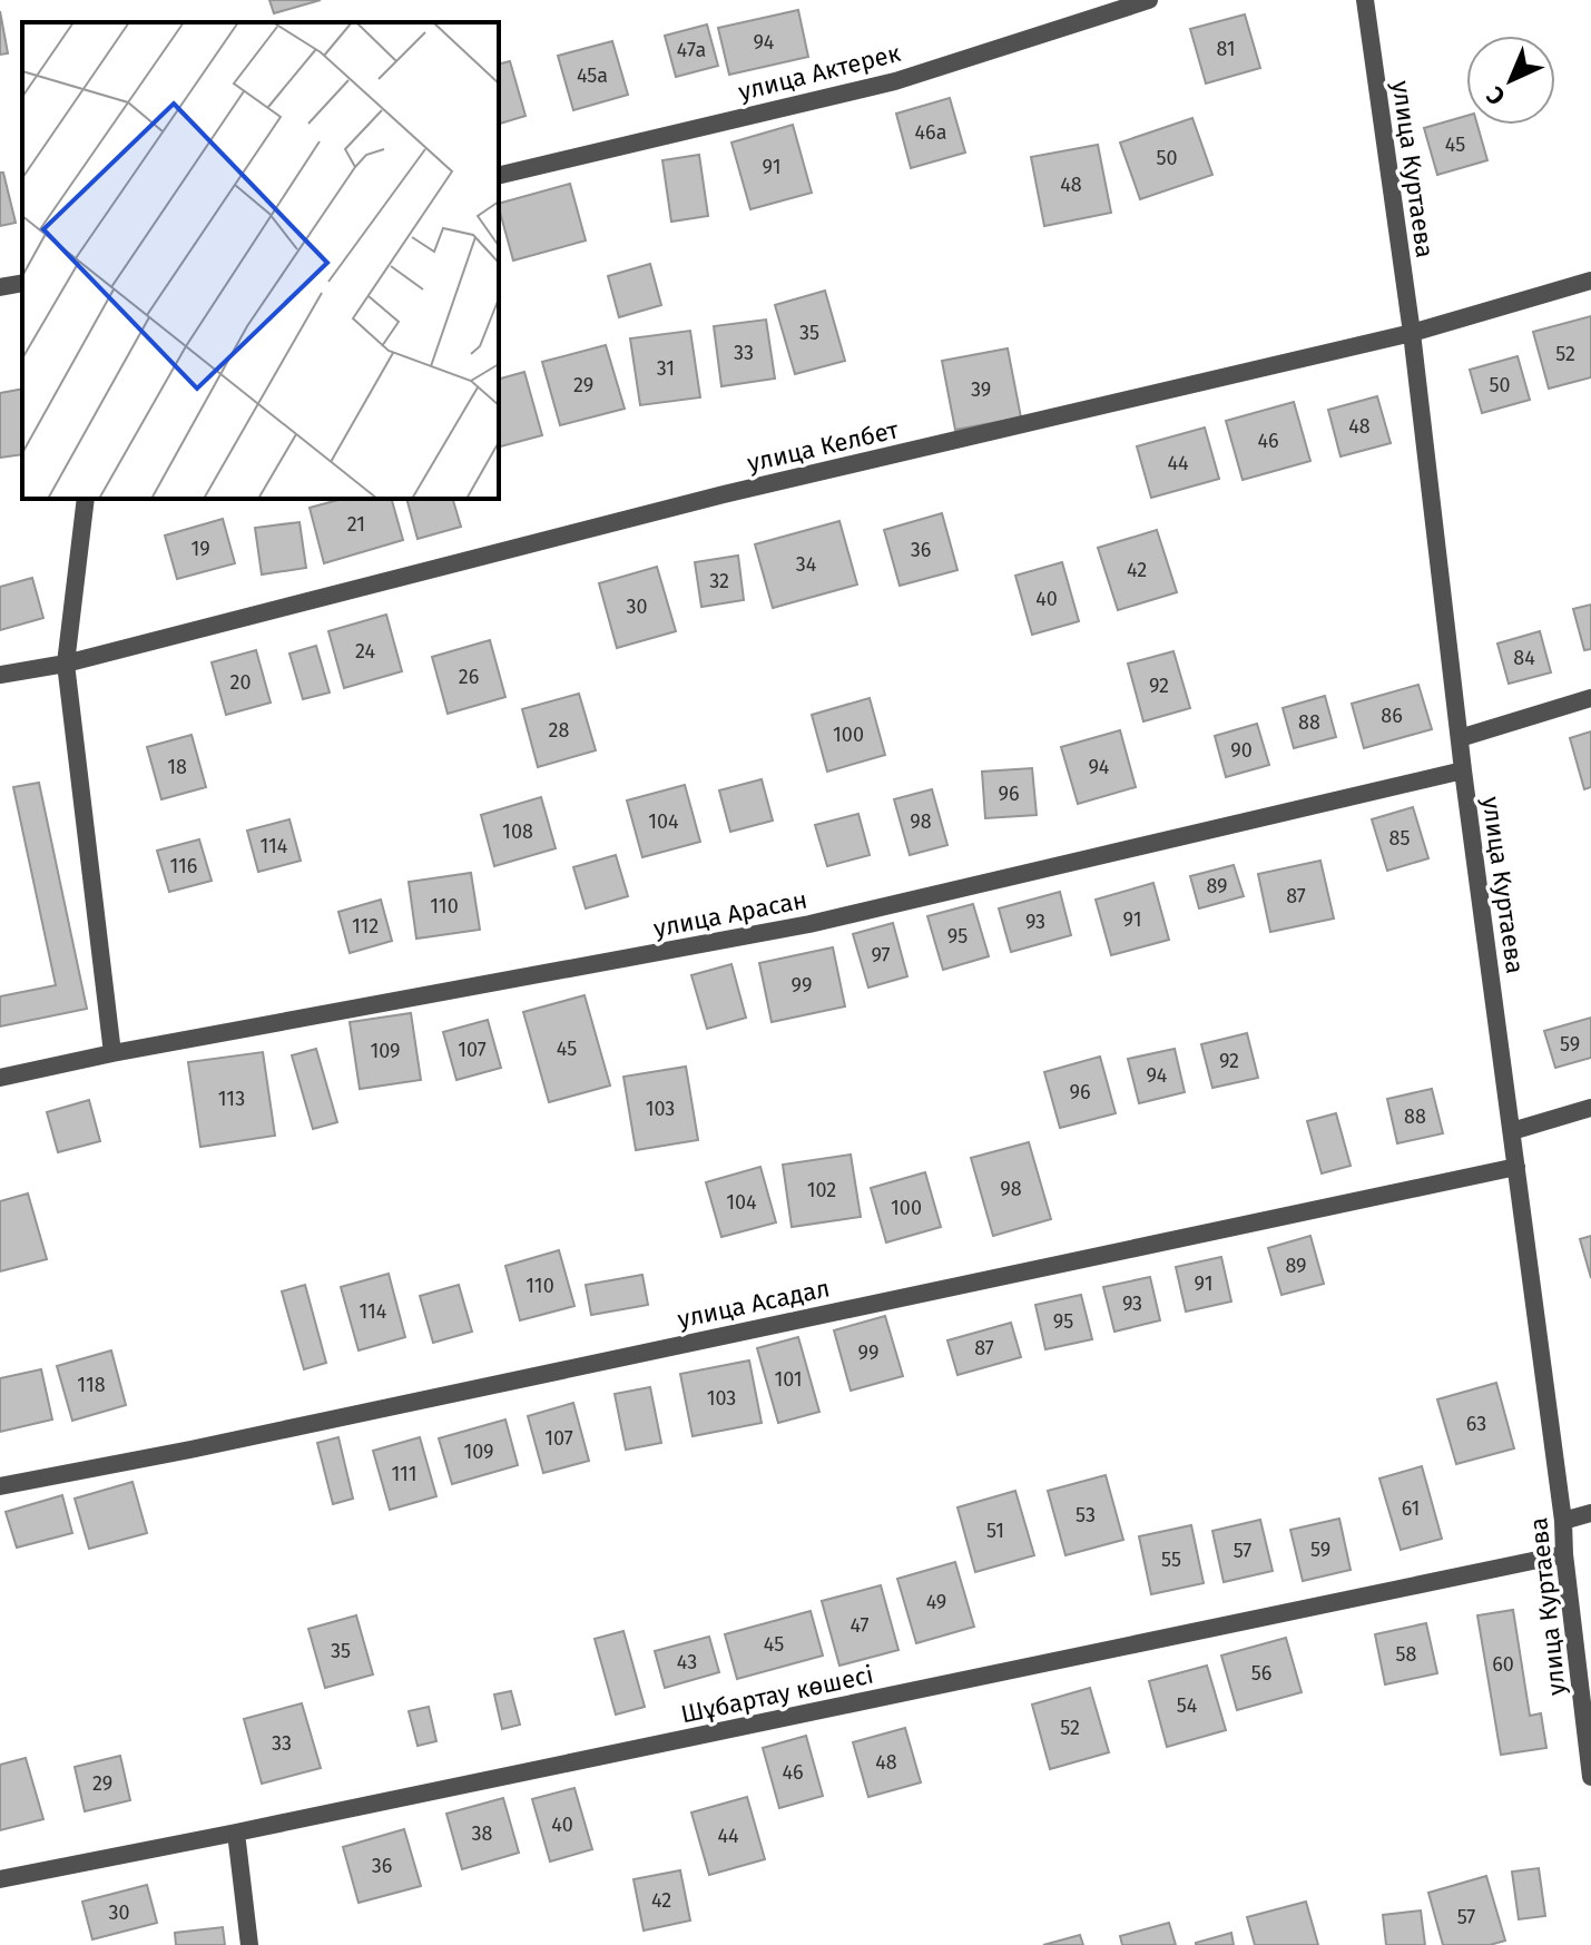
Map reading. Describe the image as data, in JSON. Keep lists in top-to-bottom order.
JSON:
{
  "streets": {
    "street": [
      "улица Актерек",
      "улица Куртаева",
      "улица Келбет",
      "улица Арасан",
      "улица Асадал",
      "Шұбартау көшесі"
    ]
  },
  "crossings": [
    ["улица Куртаева", "улица Келбет"],
    ["улица Куртаева", "улица Арасан"],
    ["улица Куртаева", "улица Асадал"],
    ["улица Куртаева", "Шұбартау көшесі"]
  ],
  "house_numbers": [
    "94",
    "81",
    "47а",
    "45а",
    "46а",
    "45",
    "50",
    "91",
    "48",
    "35",
    "33",
    "52",
    "31",
    "29",
    "50",
    "39",
    "48",
    "46",
    "44",
    "21",
    "19",
    "36",
    "34",
    "42",
    "32",
    "40",
    "30",
    "24",
    "84",
    "26",
    "20",
    "92",
    "86",
    "88",
    "28",
    "100",
    "90",
    "18",
    "94",
    "96",
    "104",
    "98",
    "108",
    "85",
    "114",
    "116",
    "89",
    "87",
    "110",
    "91",
    "93",
    "112",
    "95",
    "97",
    "99",
    "59",
    "45",
    "107",
    "109",
    "92",
    "94",
    "96",
    "113",
    "103",
    "88",
    "98",
    "102",
    "104",
    "100",
    "89",
    "91",
    "110",
    "93",
    "114",
    "95",
    "87",
    "99",
    "101",
    "118",
    "103",
    "63",
    "107",
    "109",
    "111",
    "61",
    "53",
    "51",
    "59",
    "57",
    "55",
    "49",
    "47",
    "45",
    "35",
    "58",
    "43",
    "60",
    "56",
    "54",
    "52",
    "33",
    "48",
    "46",
    "29",
    "40",
    "38",
    "44",
    "36",
    "42",
    "30",
    "57"
  ],
  "north": "bottom left"
}
